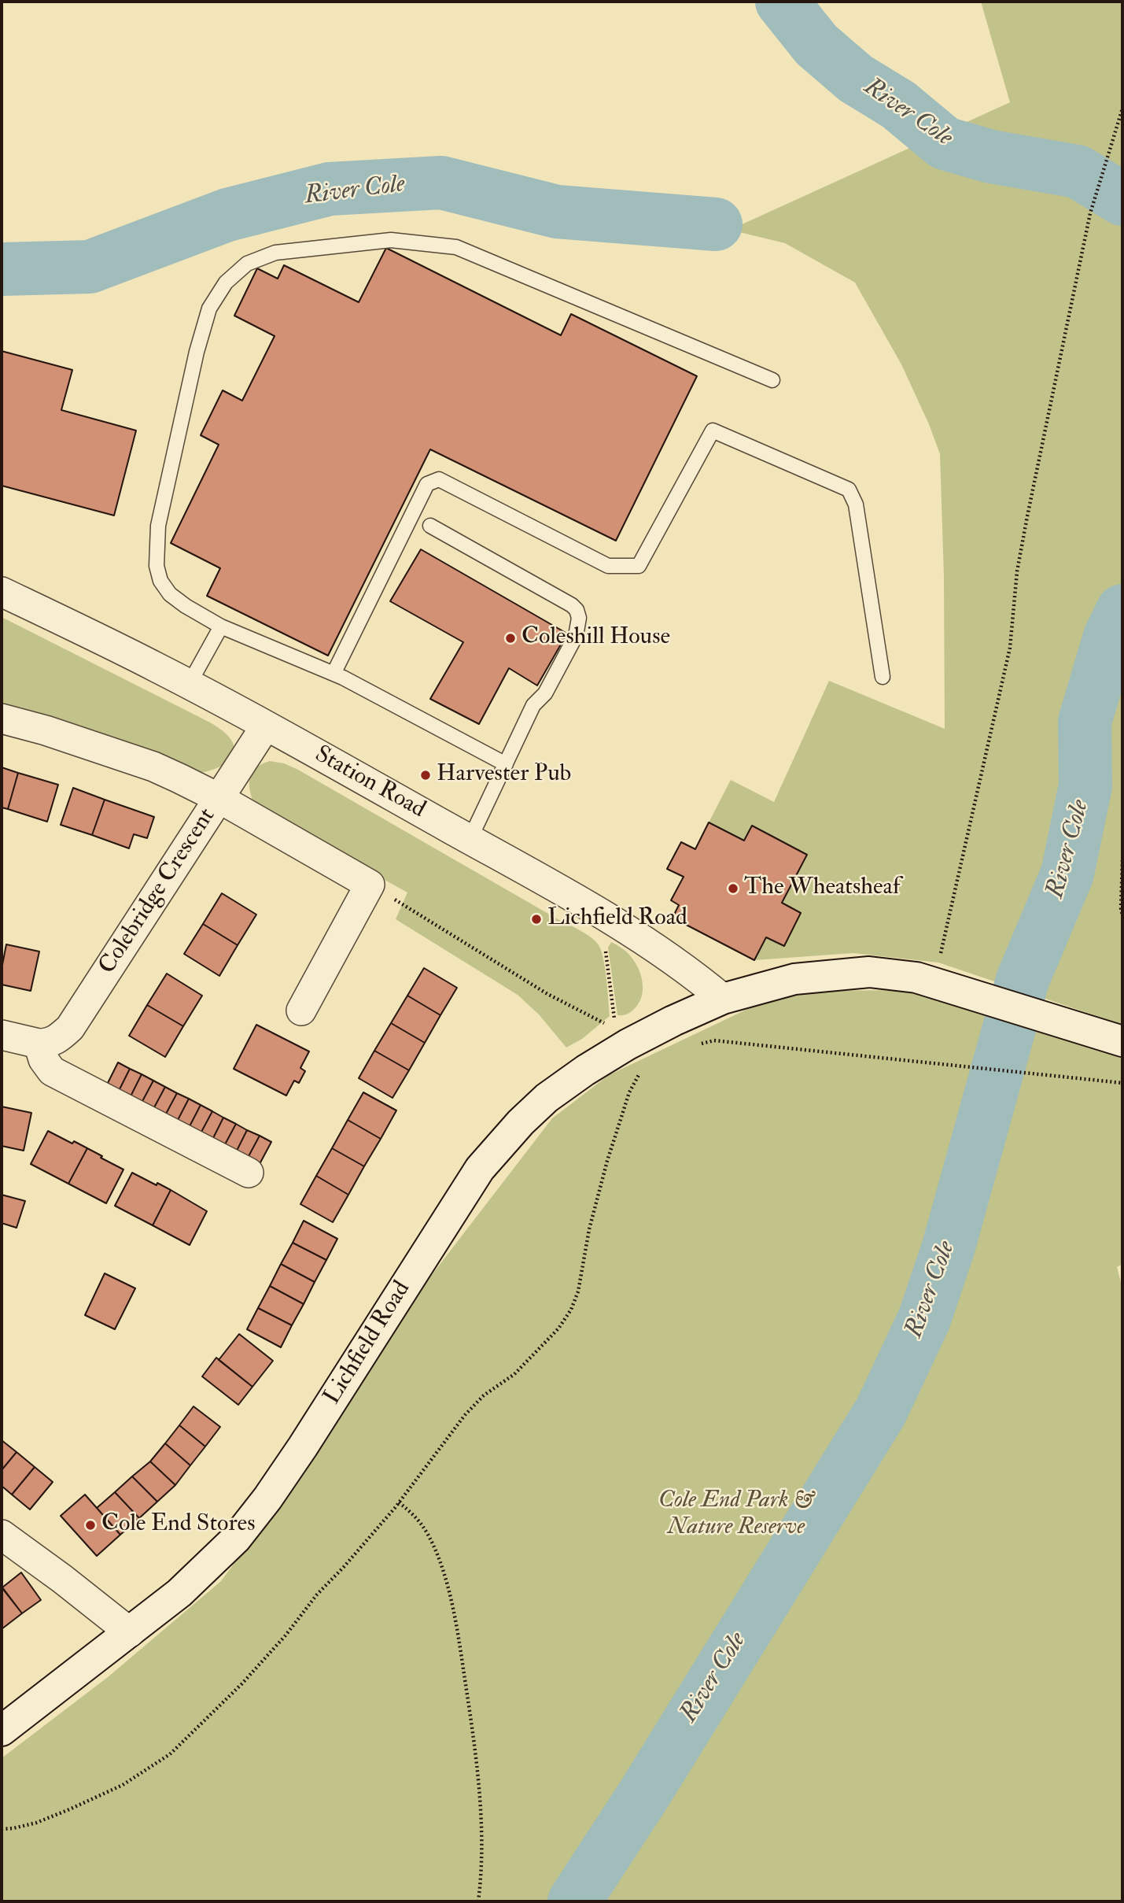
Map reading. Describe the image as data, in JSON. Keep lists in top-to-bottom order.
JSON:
{
  "streets": {
    "main road": ["Lichfield Road"],
    "street": ["Station Road", "Colebridge Crescent"]
  },
  "crossings": [
    ["Station Road", "Colebridge Crescent"],
    ["Station Road", "Lichfield Road"]
  ],
  "water": ["River Cole"],
  "parks": ["Cole End Park & Nature Reserve"],
  "places": [
    "Coleshill House",
    "Harvester Pub",
    "The Wheatsheaf",
    "Lichfield Road",
    "Cole End Stores"
  ]
}
